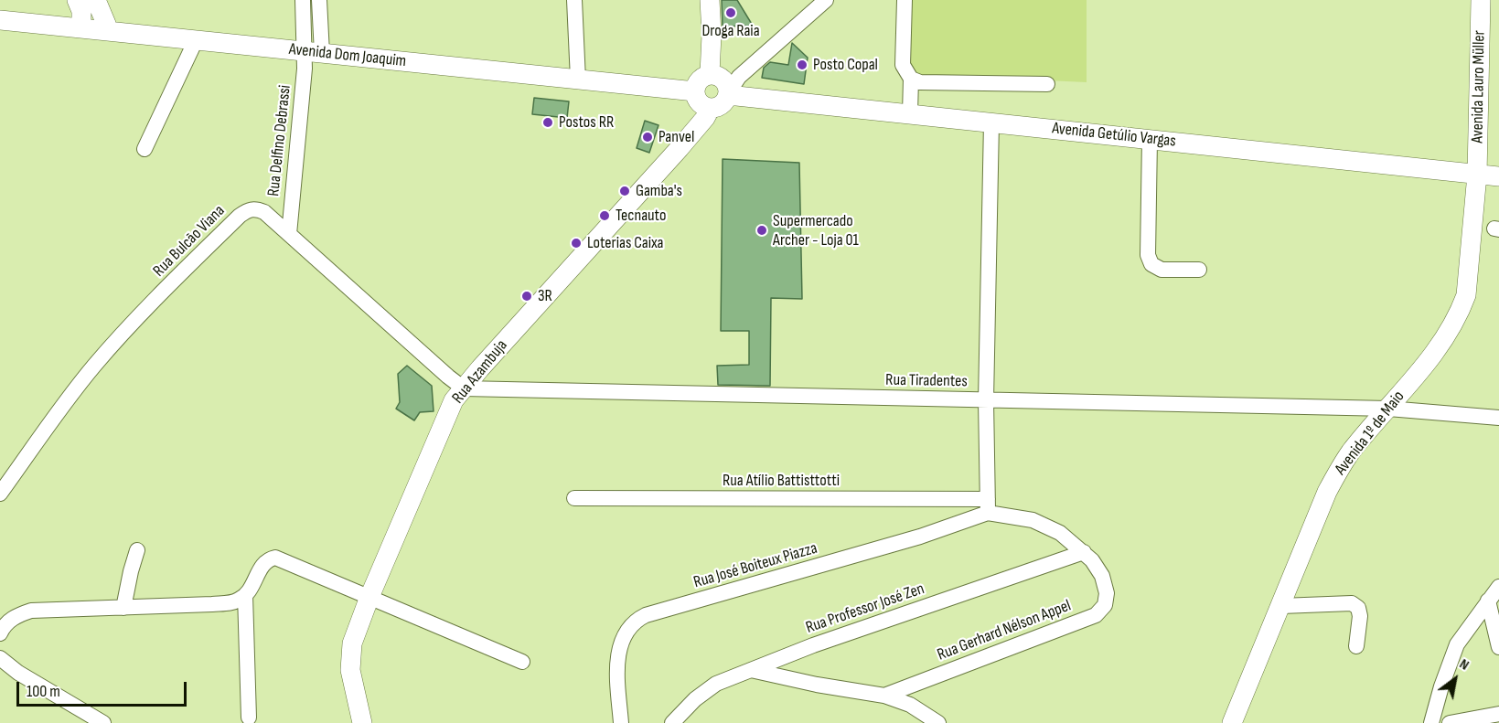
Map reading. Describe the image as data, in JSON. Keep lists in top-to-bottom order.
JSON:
{
  "streets": {
    "main road": [
      "Avenida Dom Joaquim",
      "Avenida Lauro Müller",
      "Avenida Getúlio Vargas",
      "Rua Azambuja",
      "Avenida 1º de Maio"
    ],
    "street": [
      "Rua Delfino Debrassi",
      "Rua Bulcão Viana",
      "Rua Tiradentes",
      "Rua Atílio Battisttotti",
      "Rua José Boiteux Piazza",
      "Rua Professor José Zen",
      "Rua Gerhard Nélson Appel"
    ]
  },
  "crossings": [
    ["Avenida Dom Joaquim", "Avenida Getúlio Vargas"],
    ["Avenida Dom Joaquim", "Rua Delfino Debrassi"],
    ["Avenida Dom Joaquim", "Rua Azambuja"],
    ["Avenida Lauro Müller", "Avenida Getúlio Vargas"],
    ["Avenida Lauro Müller", "Avenida 1º de Maio"],
    ["Avenida Getúlio Vargas", "Rua Azambuja"],
    ["Avenida Getúlio Vargas", "Avenida 1º de Maio"],
    ["Rua Delfino Debrassi", "Rua Bulcão Viana"],
    ["Rua Bulcão Viana", "Rua Azambuja"],
    ["Rua Bulcão Viana", "Rua Tiradentes"],
    ["Rua Azambuja", "Rua Tiradentes"],
    ["Rua Tiradentes", "Avenida 1º de Maio"],
    ["Rua Atílio Battisttotti", "Rua José Boiteux Piazza"],
    ["Rua Atílio Battisttotti", "Rua Gerhard Nélson Appel"],
    ["Rua José Boiteux Piazza", "Rua Gerhard Nélson Appel"],
    ["Rua Professor José Zen", "Rua Gerhard Nélson Appel"]
  ],
  "places": [
    "Droga Raia",
    "Posto Copal",
    "Postos RR",
    "Panvel",
    "Gamba's",
    "Tecnauto",
    "Supermercado Archer - Loja 01",
    "Loterias Caixa",
    "3R"
  ],
  "scale_bar": "100 m",
  "north": "top right"
}
